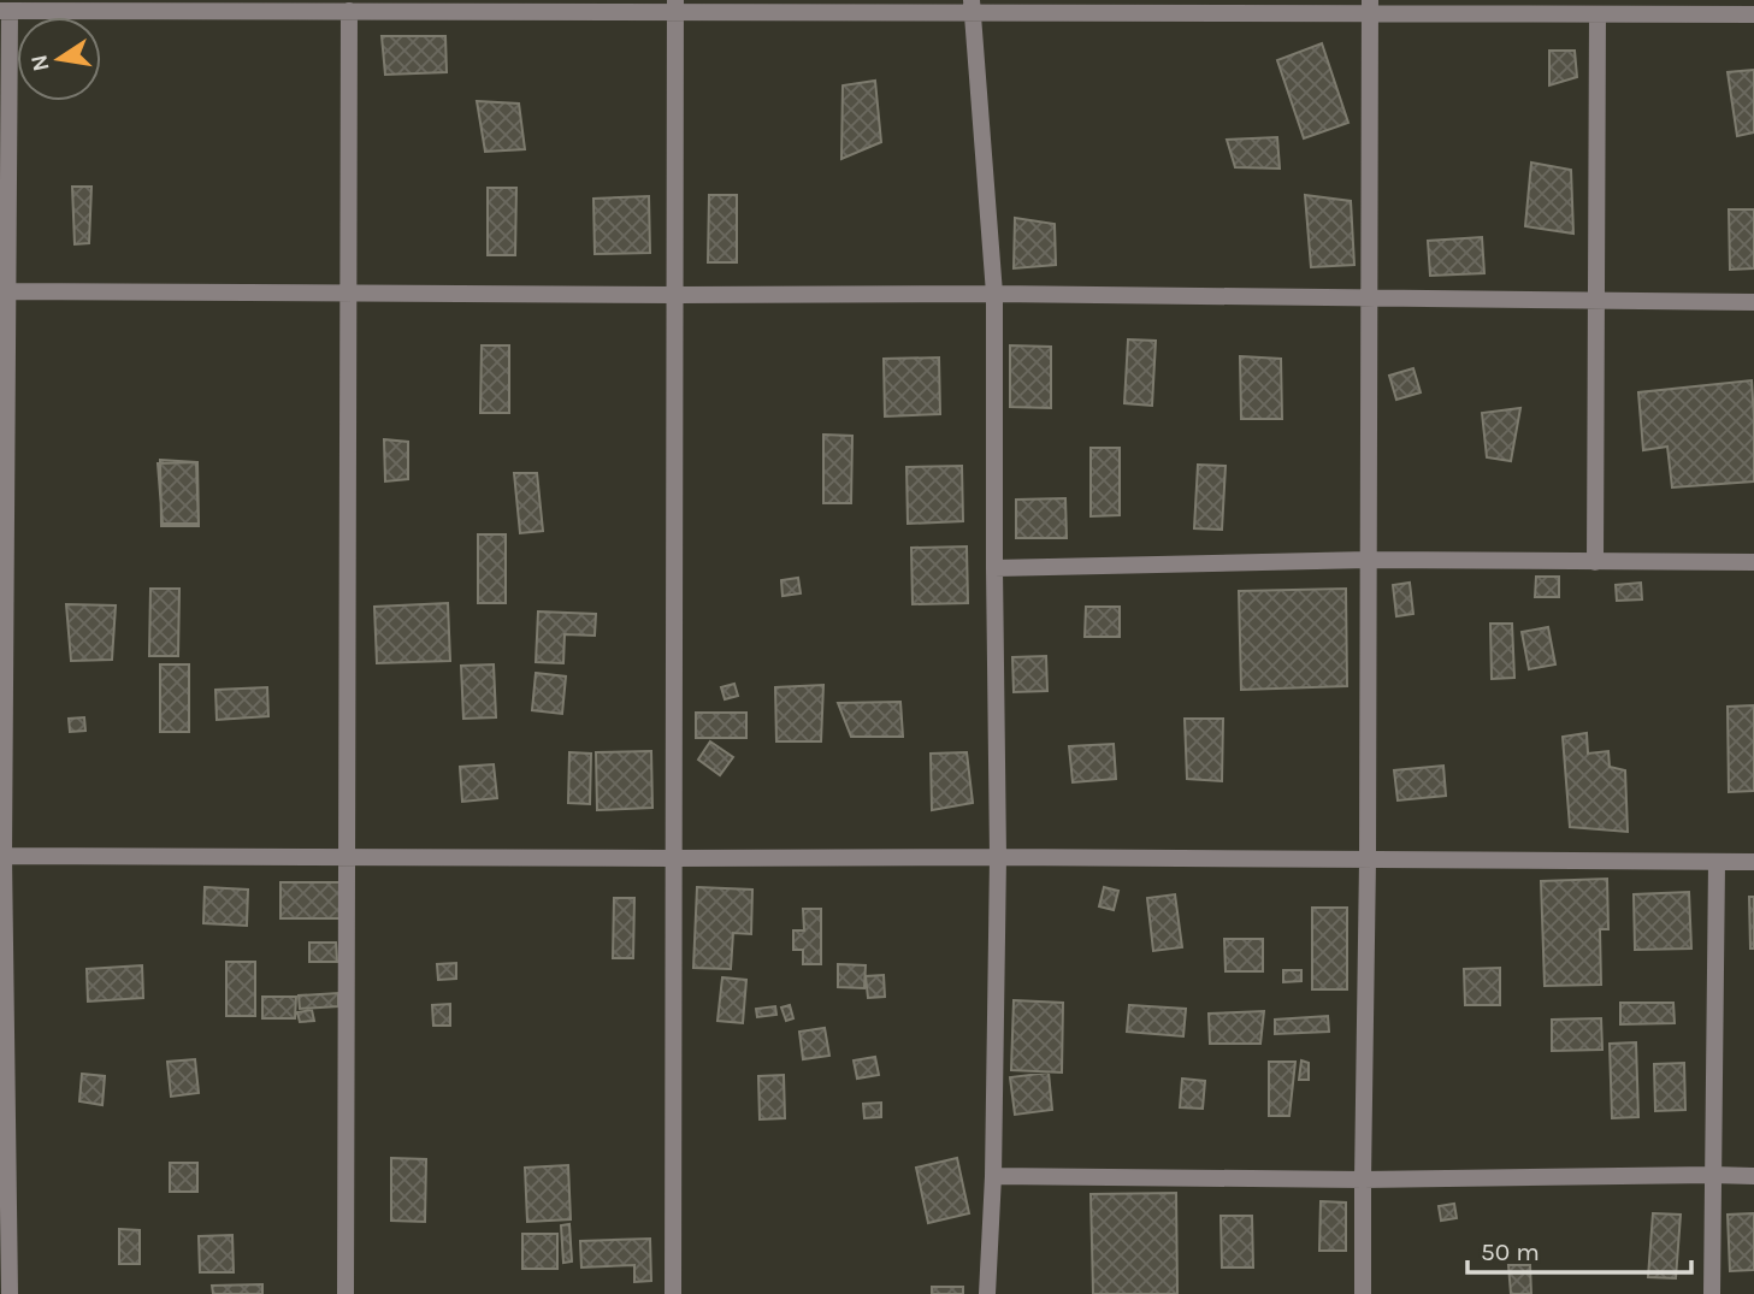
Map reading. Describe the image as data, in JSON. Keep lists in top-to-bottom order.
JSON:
{
  "scale_bar": "50 m",
  "north": "left"
}
